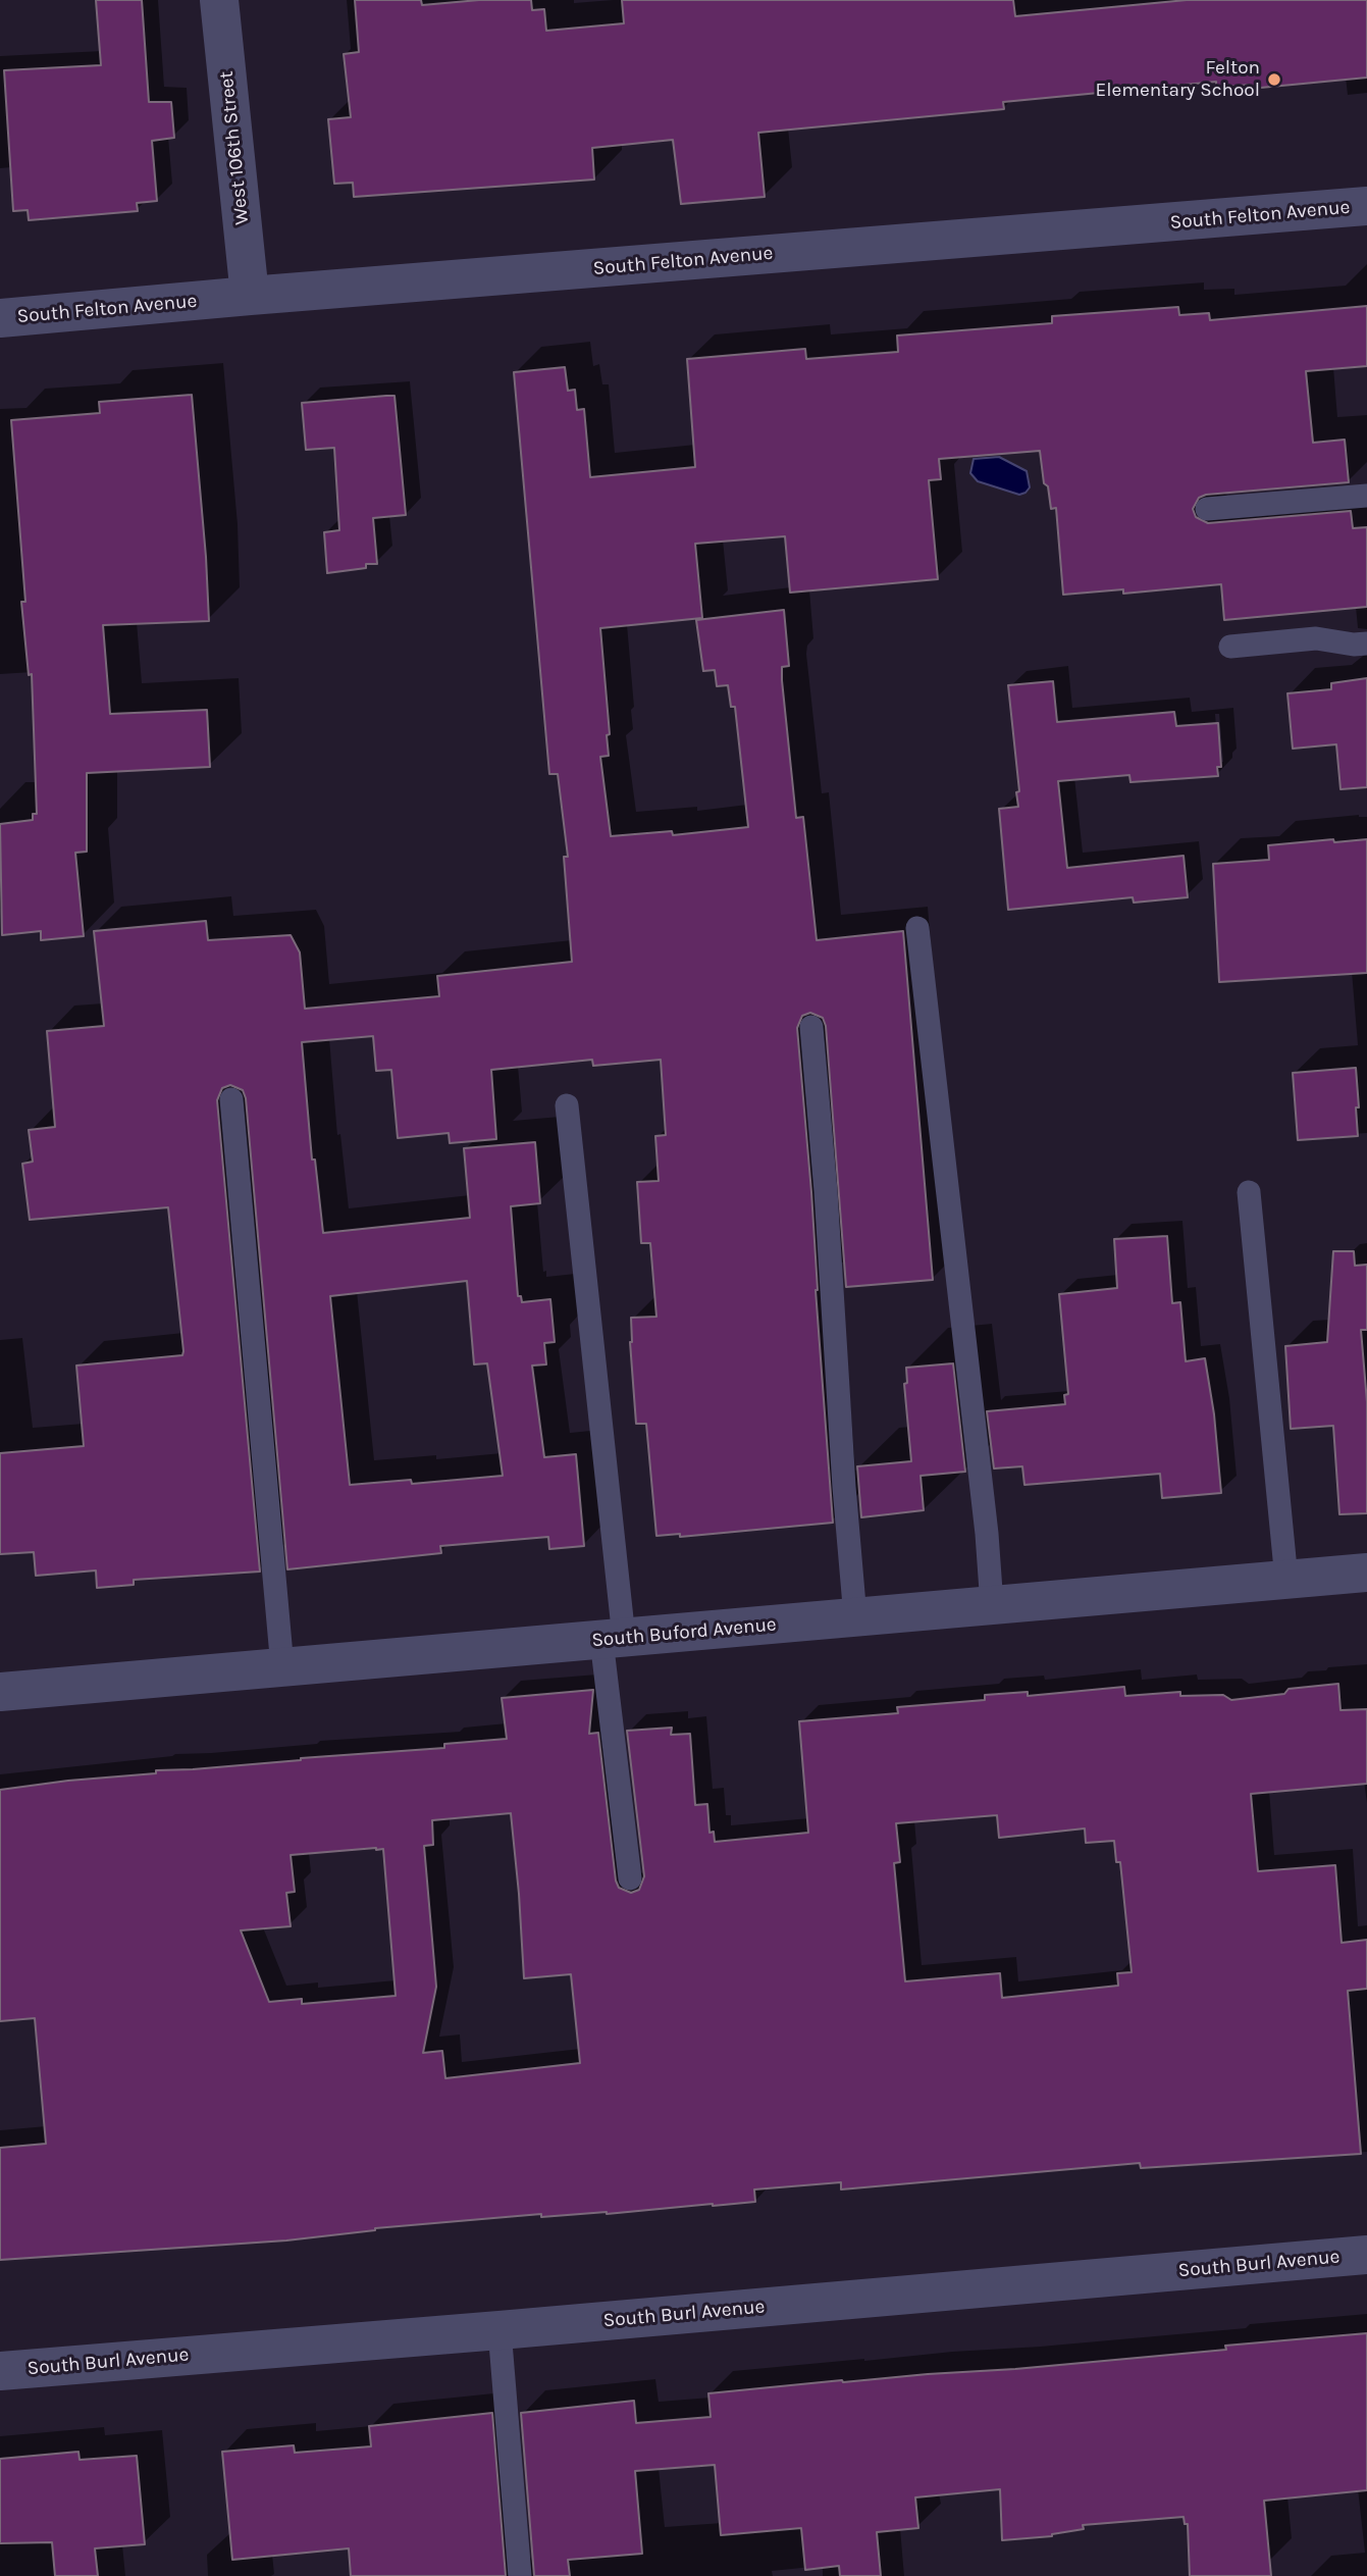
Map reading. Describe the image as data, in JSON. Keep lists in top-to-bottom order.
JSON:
{
  "streets": {
    "street": [
      "West 106th Street",
      "South Felton Avenue",
      "South Buford Avenue",
      "South Burl Avenue"
    ]
  },
  "crossings": [
    ["West 106th Street", "South Felton Avenue"]
  ],
  "places": ["Felton Elementary School"]
}
